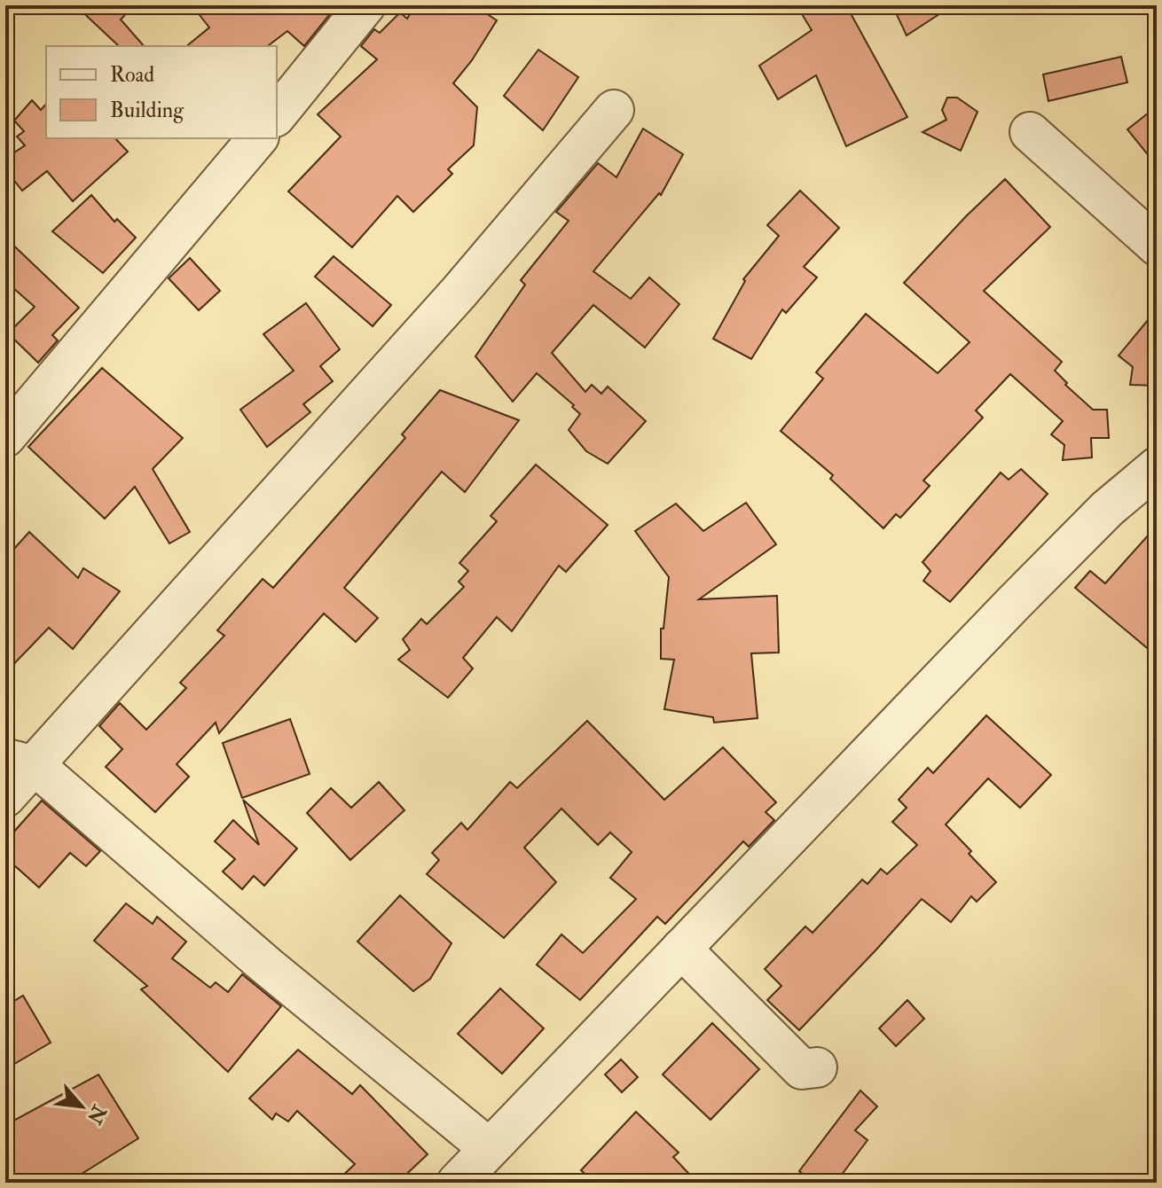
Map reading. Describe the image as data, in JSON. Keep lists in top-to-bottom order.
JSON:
{
  "legend": ["Road", "Building"],
  "north": "bottom right"
}
